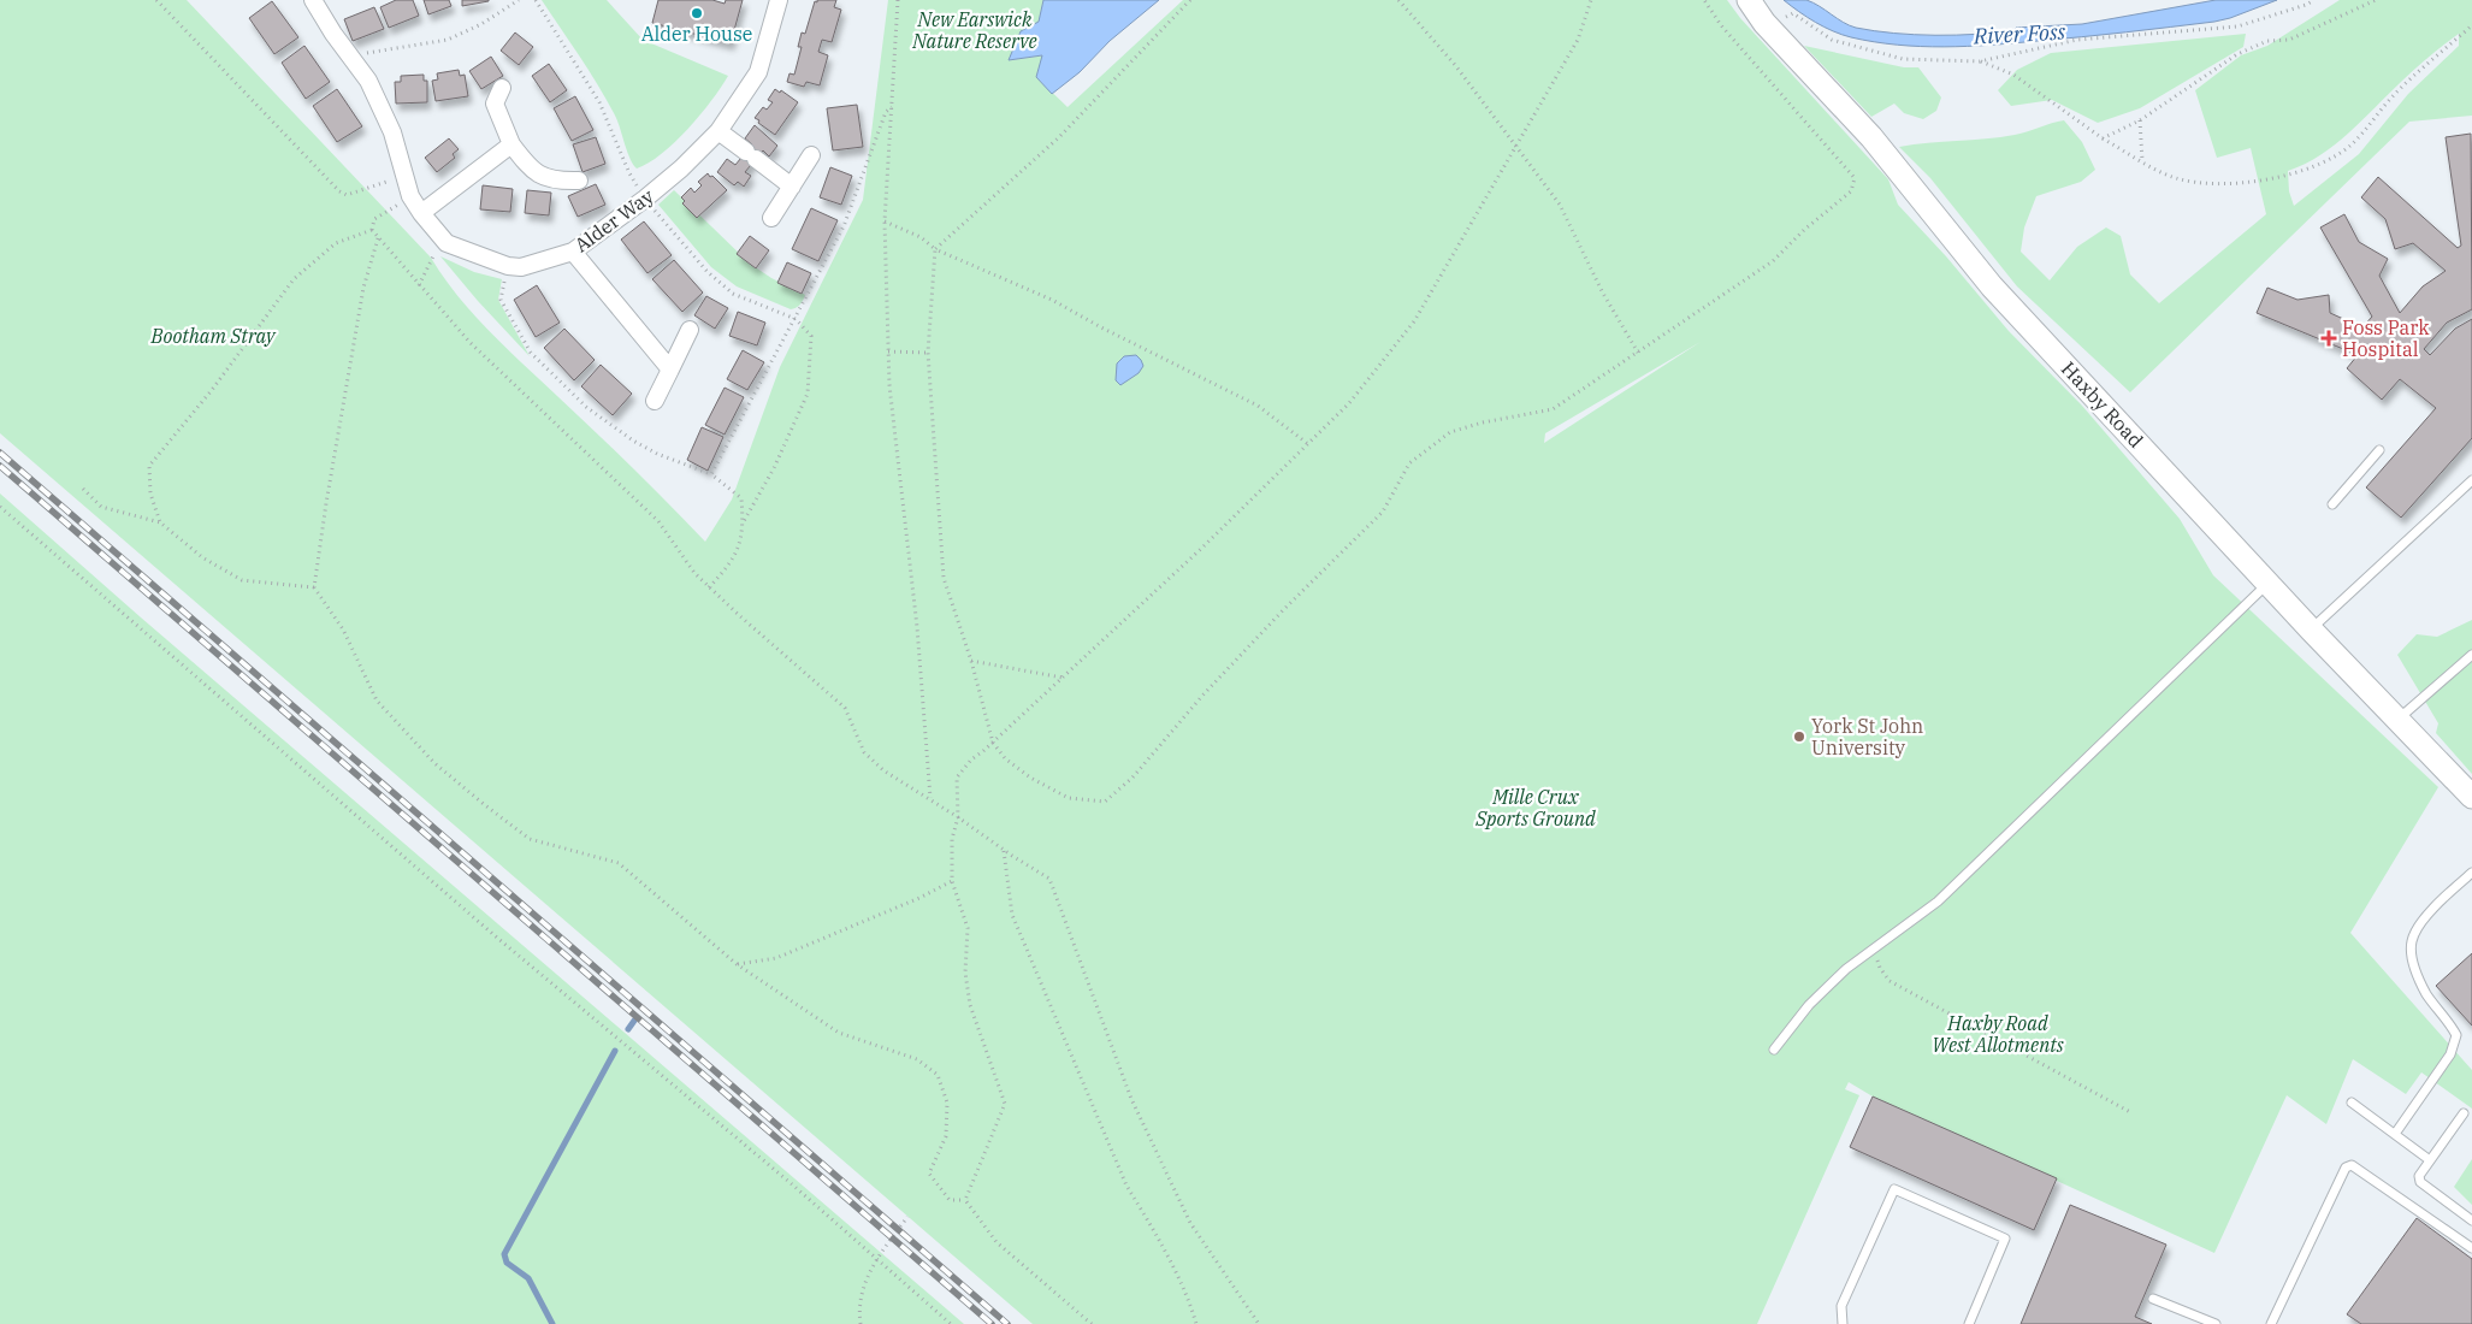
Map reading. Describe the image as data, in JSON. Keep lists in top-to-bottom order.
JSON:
{
  "streets": {
    "street": ["Alder Way", "Haxby Road"]
  },
  "water": ["River Foss"],
  "parks": [
    "New Earswick Nature Reserve",
    "Bootham Stray",
    "Mille Crux Sports Ground",
    "Haxby Road West Allotments"
  ],
  "places": {
    "other": ["Alder House", "York St John University"],
    "health": ["Foss Park Hospital"]
  }
}
